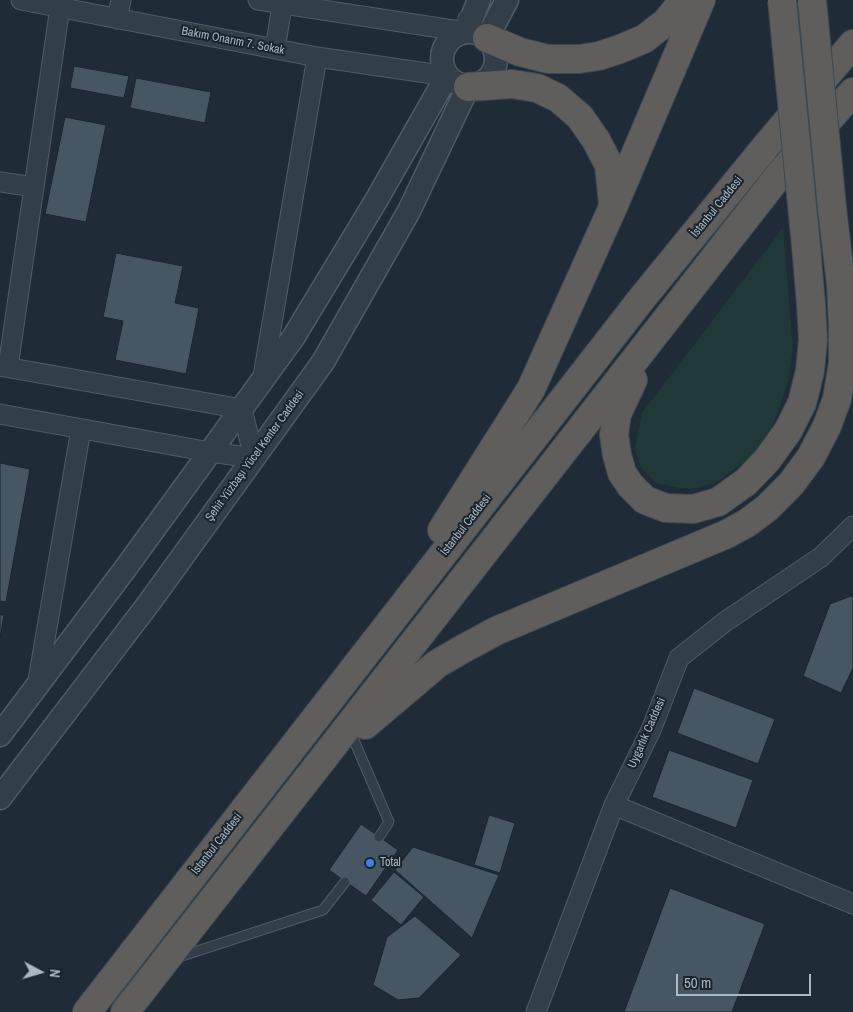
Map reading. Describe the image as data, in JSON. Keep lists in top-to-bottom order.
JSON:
{
  "streets": {
    "highway": ["İstanbul Caddesi"],
    "street": ["Bakım Onarım 7. Sokak", "Şehit Yüzbaşı Yücel Kenter Caddesi", "Uygarlık Caddesi"]
  },
  "crossings": [
    ["Bakım Onarım 7. Sokak", "Şehit Yüzbaşı Yücel Kenter Caddesi"]
  ],
  "places": ["Total"],
  "scale_bar": "50 m",
  "north": "right"
}
